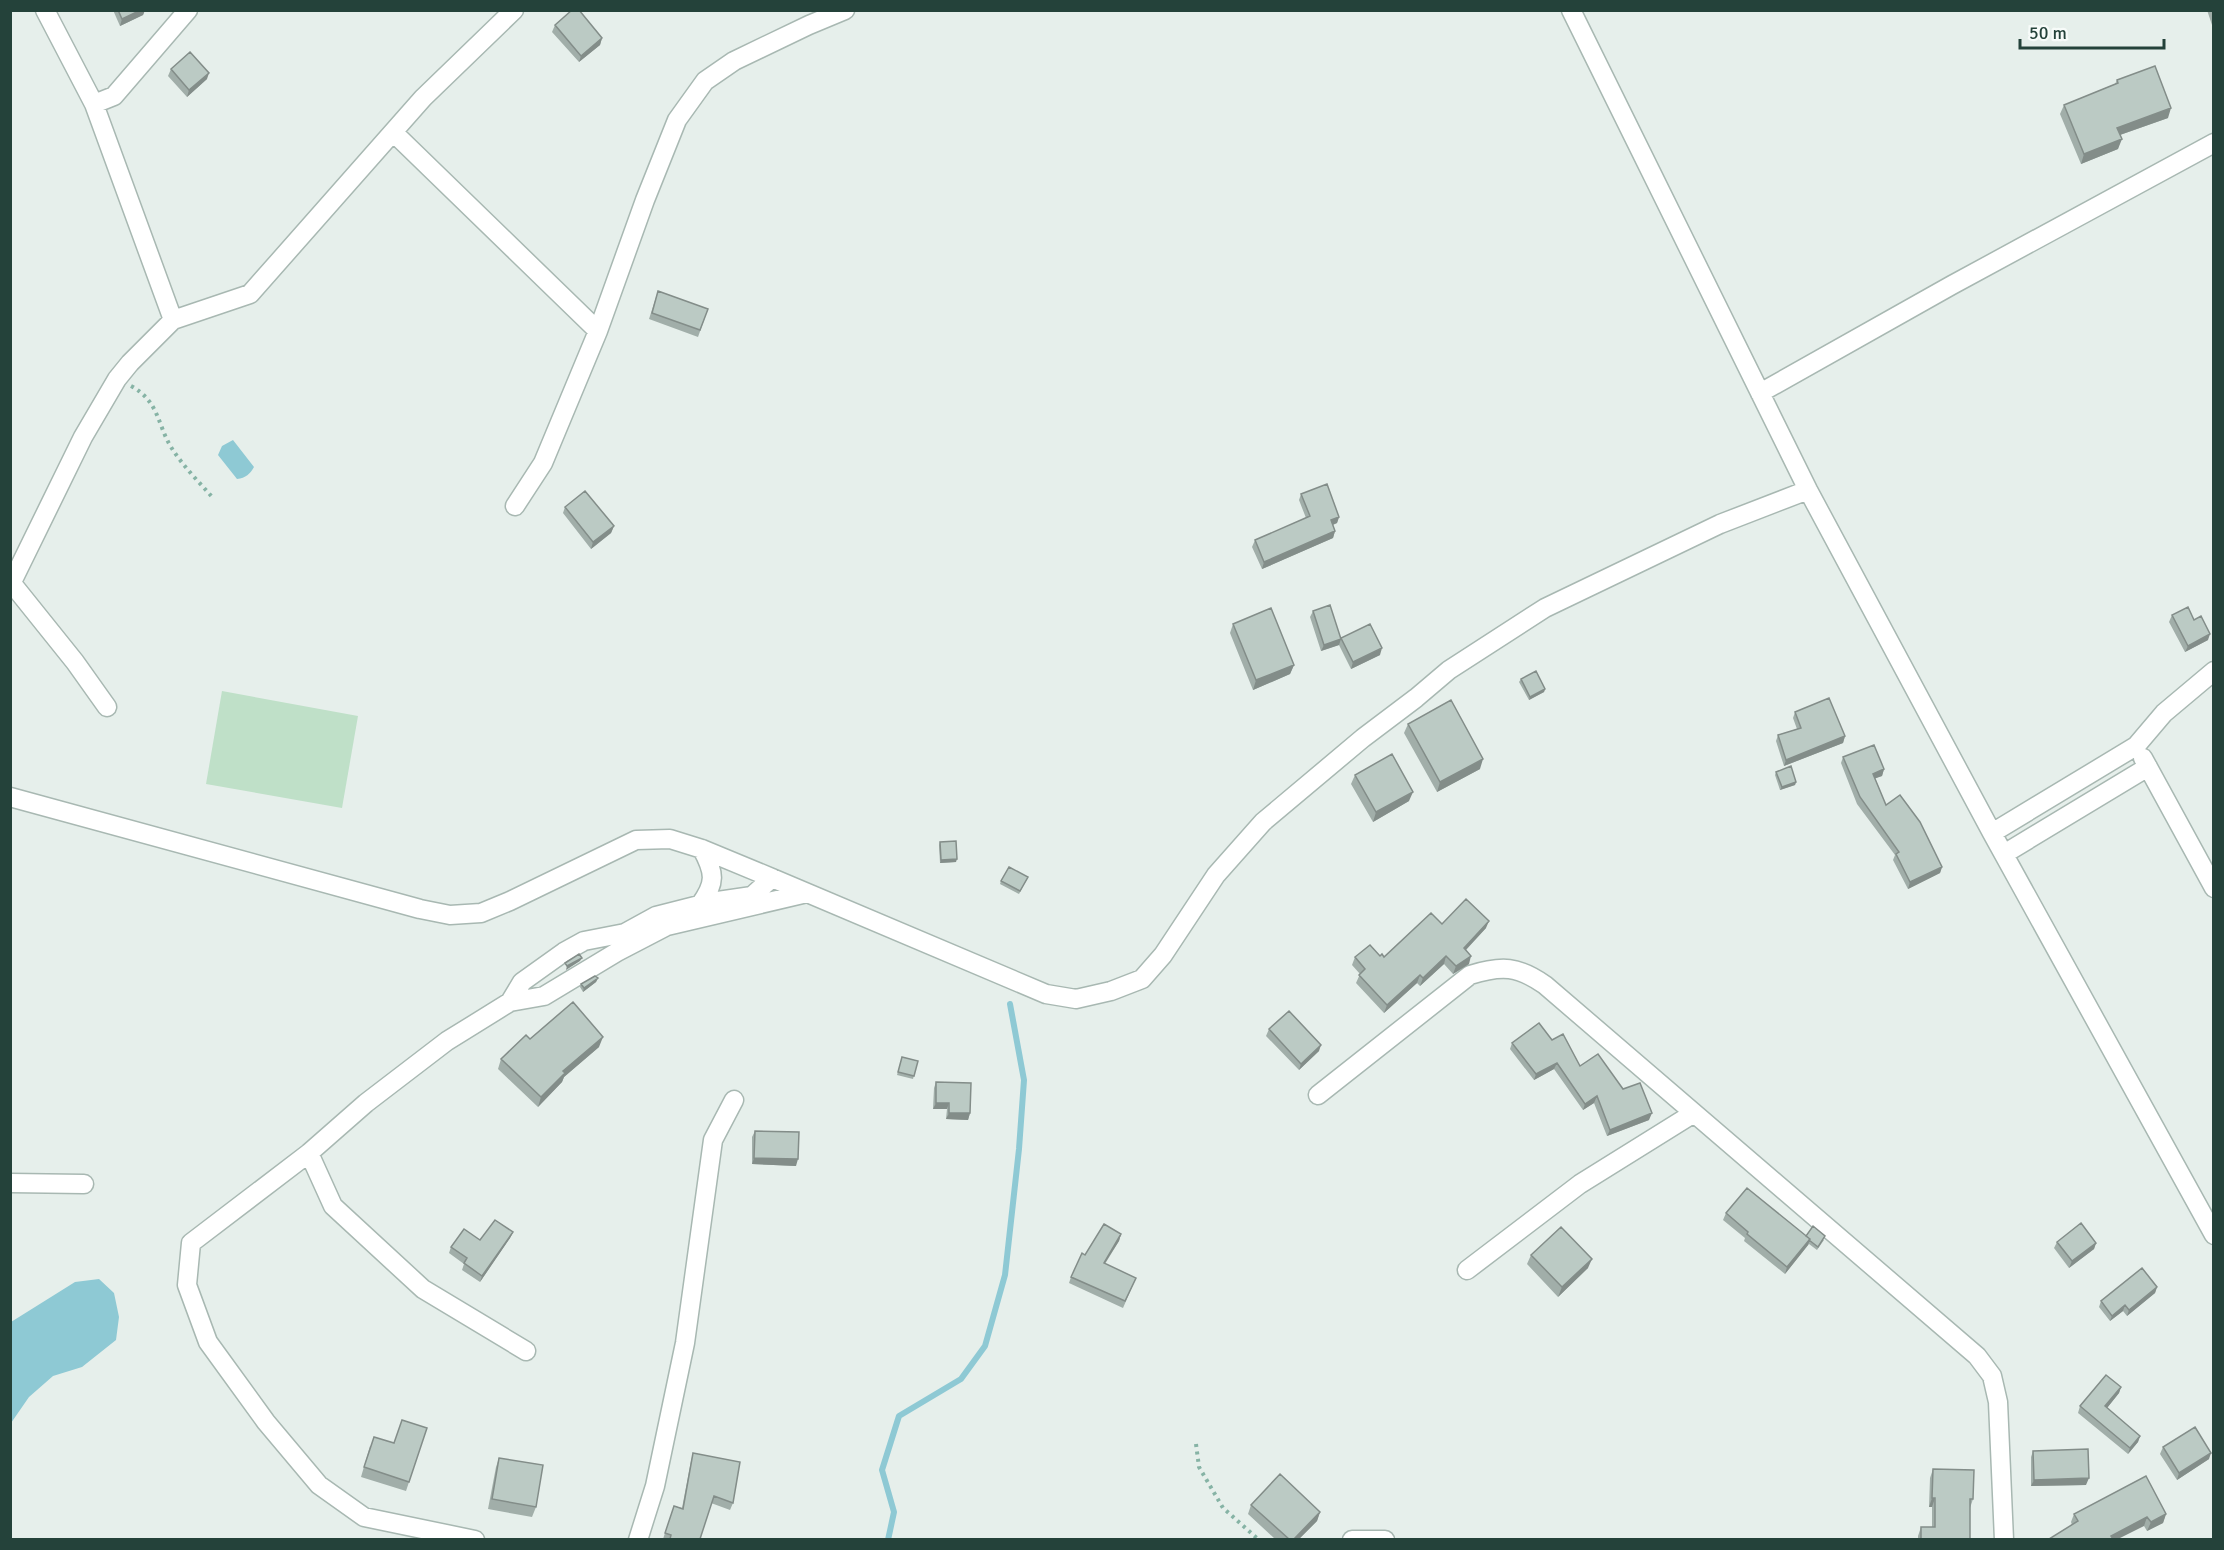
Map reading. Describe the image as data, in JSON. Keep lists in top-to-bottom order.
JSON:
{
  "scale_bar": "50 m"
}
